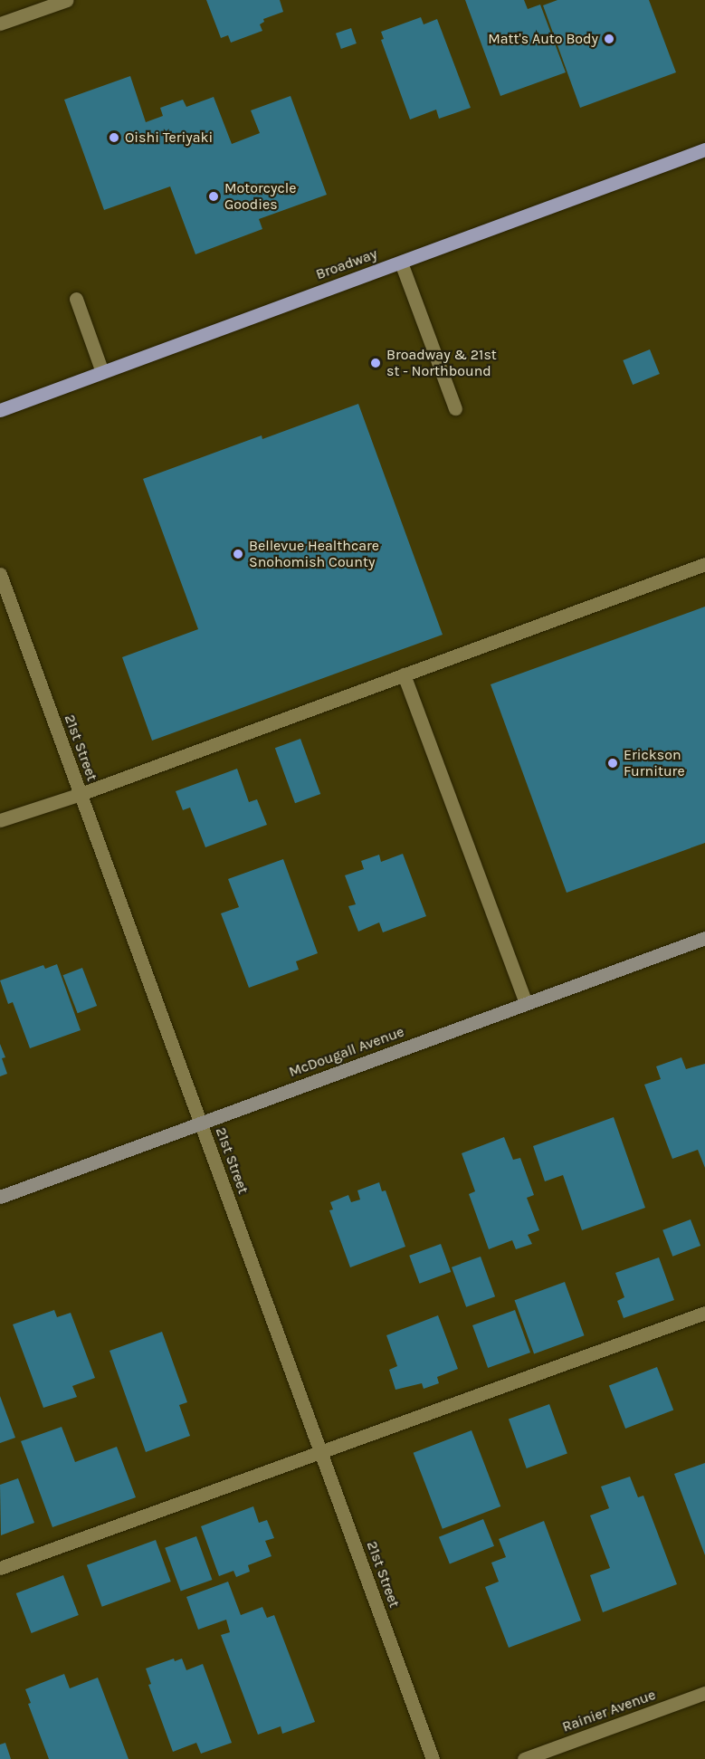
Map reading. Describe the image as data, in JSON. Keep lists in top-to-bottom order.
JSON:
{
  "streets": {
    "main road": ["Broadway"],
    "street": ["21st Street", "McDougall Avenue", "Rainier Avenue"]
  },
  "crossings": [
    ["21st Street", "McDougall Avenue"]
  ],
  "places": [
    "Matt's Auto Body",
    "Oishi Teriyaki",
    "Motorcycle Goodies",
    "Broadway & 21st st - Northbound",
    "Bellevue Healthcare Snohomish County",
    "Erickson Furniture"
  ]
}
